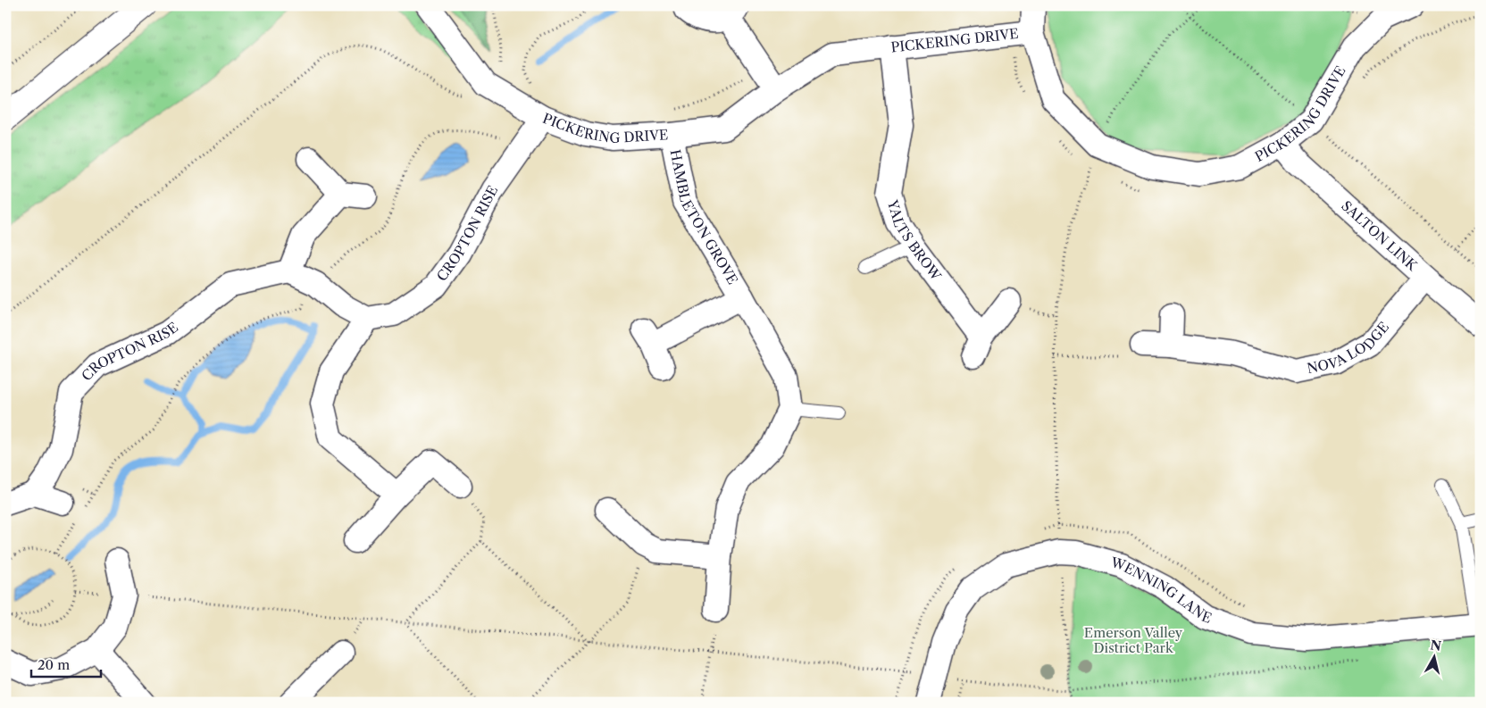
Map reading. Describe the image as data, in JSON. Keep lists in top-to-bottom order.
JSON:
{
  "streets": {
    "street": [
      "PICKERING DRIVE",
      "HAMBLETON GROVE",
      "CROPTON RISE",
      "SALTON LINK",
      "YALTS BROW",
      "NOVA LODGE",
      "WENNING LANE"
    ]
  },
  "crossings": [
    ["PICKERING DRIVE", "HAMBLETON GROVE"],
    ["PICKERING DRIVE", "CROPTON RISE"],
    ["PICKERING DRIVE", "SALTON LINK"],
    ["PICKERING DRIVE", "YALTS BROW"],
    ["SALTON LINK", "NOVA LODGE"]
  ],
  "parks": ["Emerson Valley District Park"],
  "scale_bar": "20 m",
  "north": "top"
}
